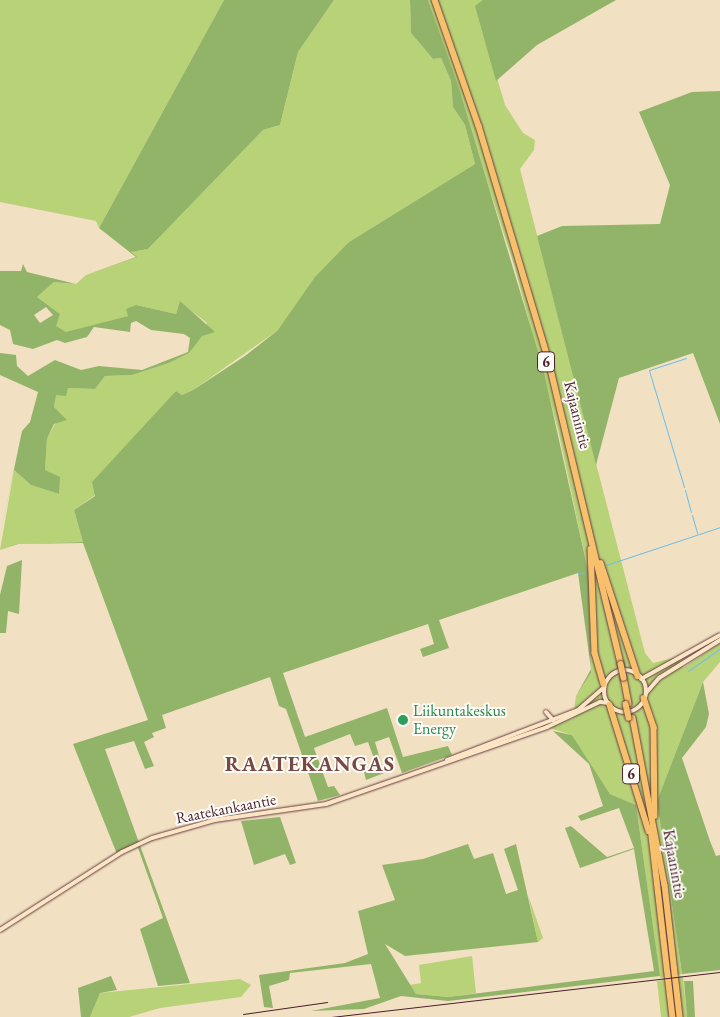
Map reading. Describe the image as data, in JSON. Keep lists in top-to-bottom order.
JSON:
{
  "streets": {
    "highway": ["6", "Kajaanintie"],
    "main road": ["Raatekankaantie"]
  },
  "crossings": [
    ["6", "Kajaanintie"],
    ["6", "Raatekankaantie"]
  ],
  "districts": ["RAATEKANGAS"],
  "places": ["Liikuntakeskus Energy"]
}
